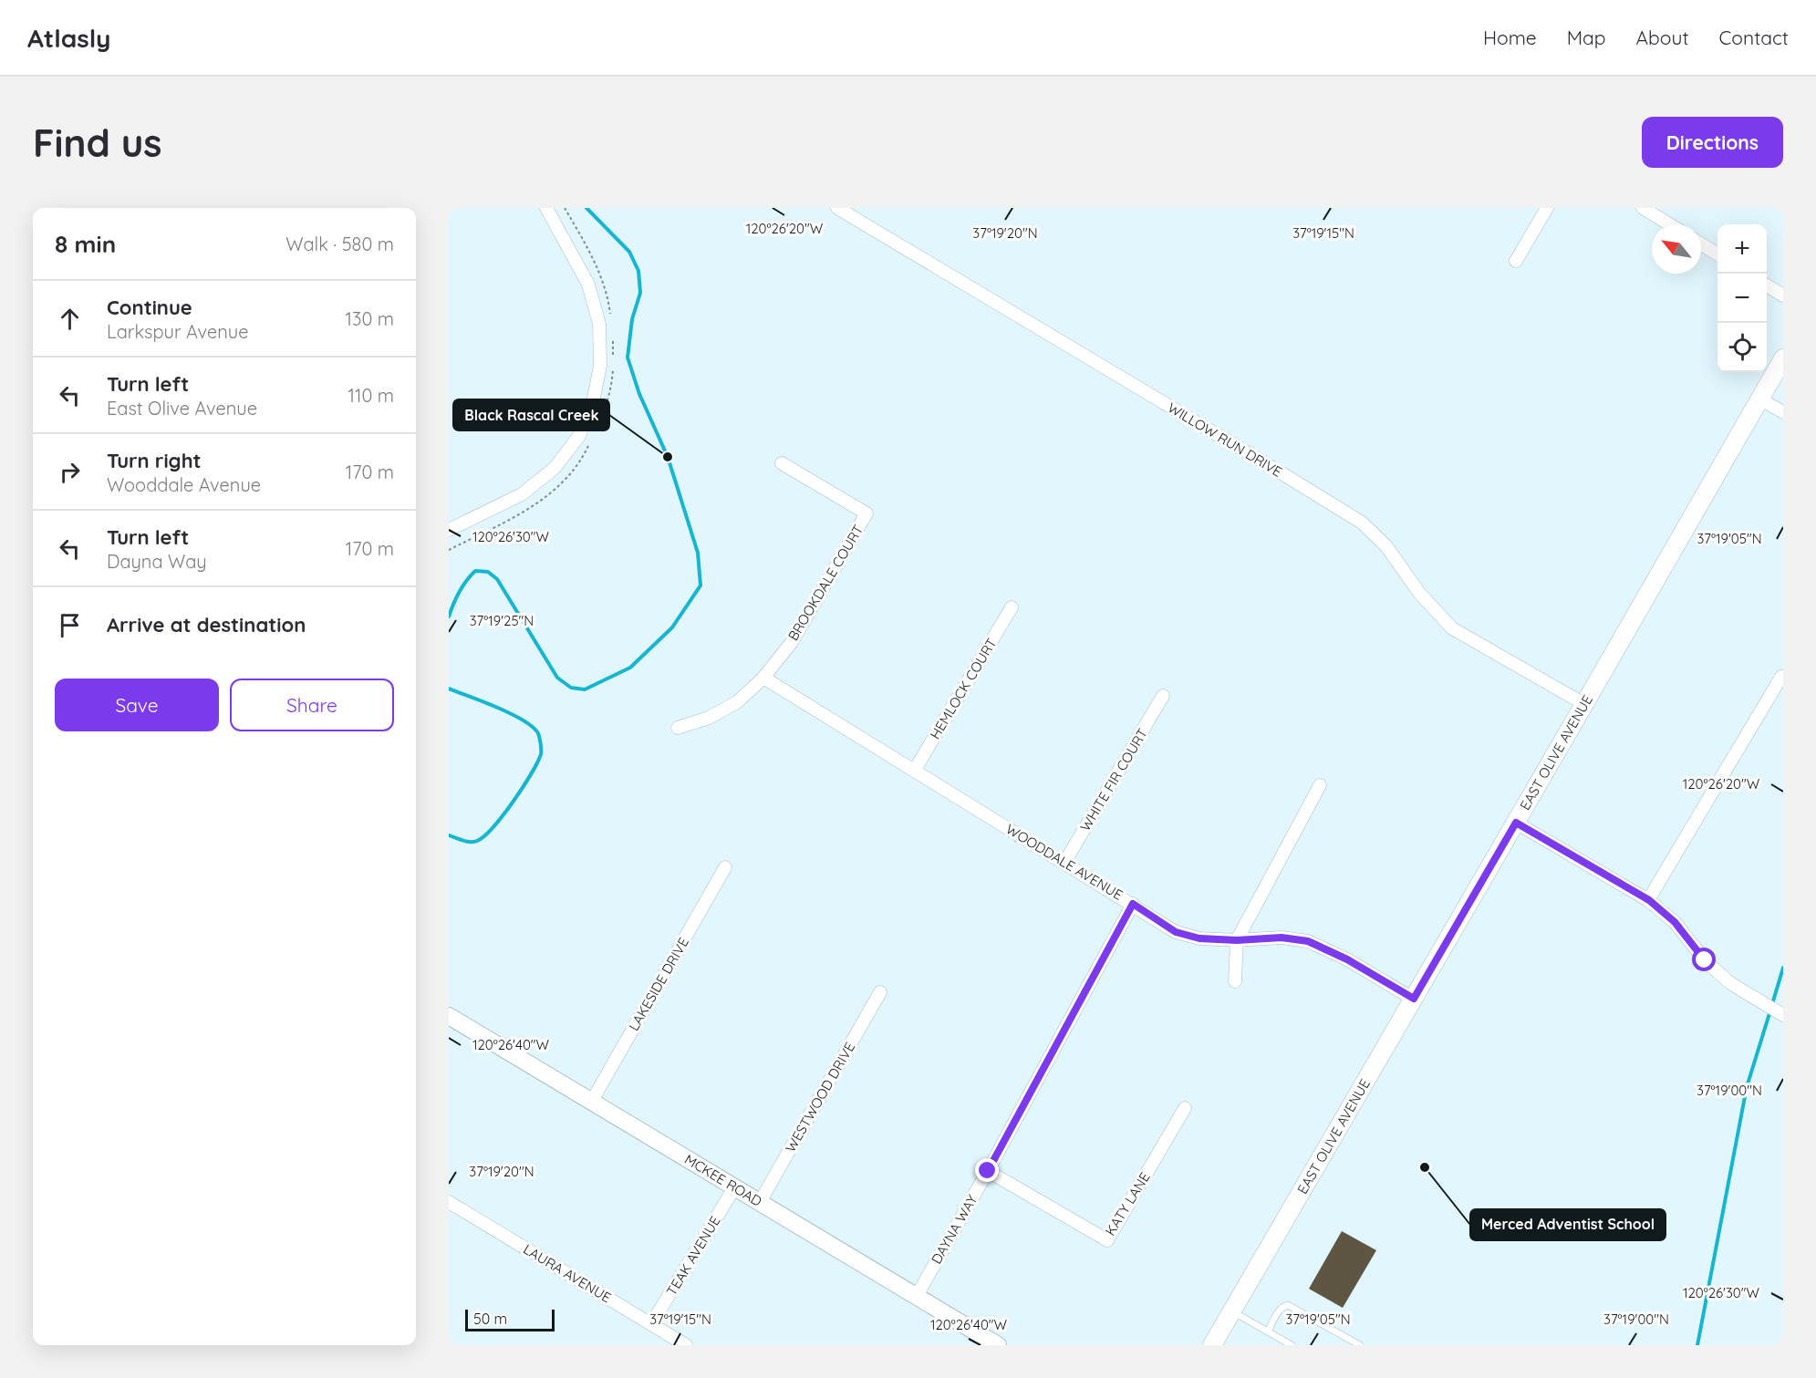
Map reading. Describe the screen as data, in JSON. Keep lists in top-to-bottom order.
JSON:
{
  "streets": {
    "main road": ["EAST OLIVE AVENUE"],
    "street": [
      "WILLOW RUN DRIVE",
      "BROOKDALE COURT",
      "HEMLOCK COURT",
      "WHITE FIR COURT",
      "WOODDALE AVENUE",
      "LAKESIDE DRIVE",
      "WESTWOOD DRIVE",
      "MCKEE ROAD",
      "KATY LANE",
      "DAYNA WAY",
      "TEAK AVENUE",
      "LAURA AVENUE"
    ]
  },
  "crossings": [
    ["WILLOW RUN DRIVE", "EAST OLIVE AVENUE"],
    ["BROOKDALE COURT", "WOODDALE AVENUE"],
    ["HEMLOCK COURT", "WOODDALE AVENUE"],
    ["EAST OLIVE AVENUE", "WOODDALE AVENUE"],
    ["WHITE FIR COURT", "WOODDALE AVENUE"],
    ["WOODDALE AVENUE", "DAYNA WAY"],
    ["LAKESIDE DRIVE", "MCKEE ROAD"],
    ["WESTWOOD DRIVE", "MCKEE ROAD"],
    ["MCKEE ROAD", "DAYNA WAY"],
    ["MCKEE ROAD", "TEAK AVENUE"],
    ["KATY LANE", "DAYNA WAY"],
    ["TEAK AVENUE", "LAURA AVENUE"]
  ],
  "places": ["Black Rascal Creek", "Merced Adventist School"],
  "scale_bar": "50 m",
  "north": "top left",
  "page": {
    "header": "Atlasly",
    "nav": [
      "Home",
      "Map",
      "About",
      "Contact"
    ],
    "buttons": [
      "Directions",
      ["Save", "Share"]
    ],
    "title": "Find us",
    "heading": ["8 min", "Walk · 580 m"],
    "map_buttons": ["+", "−"],
    "list": [
      ["Continue", "Larkspur Avenue", "130 m"],
      ["Turn left", "East Olive Avenue", "110 m"],
      ["Turn right", "Wooddale Avenue", "170 m"],
      ["Turn left", "Dayna Way", "170 m"],
      "Arrive at destination"
    ],
    "scale": "50 m"
  },
  "coordinates": [
    "120°26'20\"W",
    "37°19'20\"N",
    "37°19'15\"N",
    "120°26'30\"W",
    "37°19'05\"N",
    "37°19'25\"N",
    "120°26'40\"W",
    "37°19'00\"N"
  ]
}
